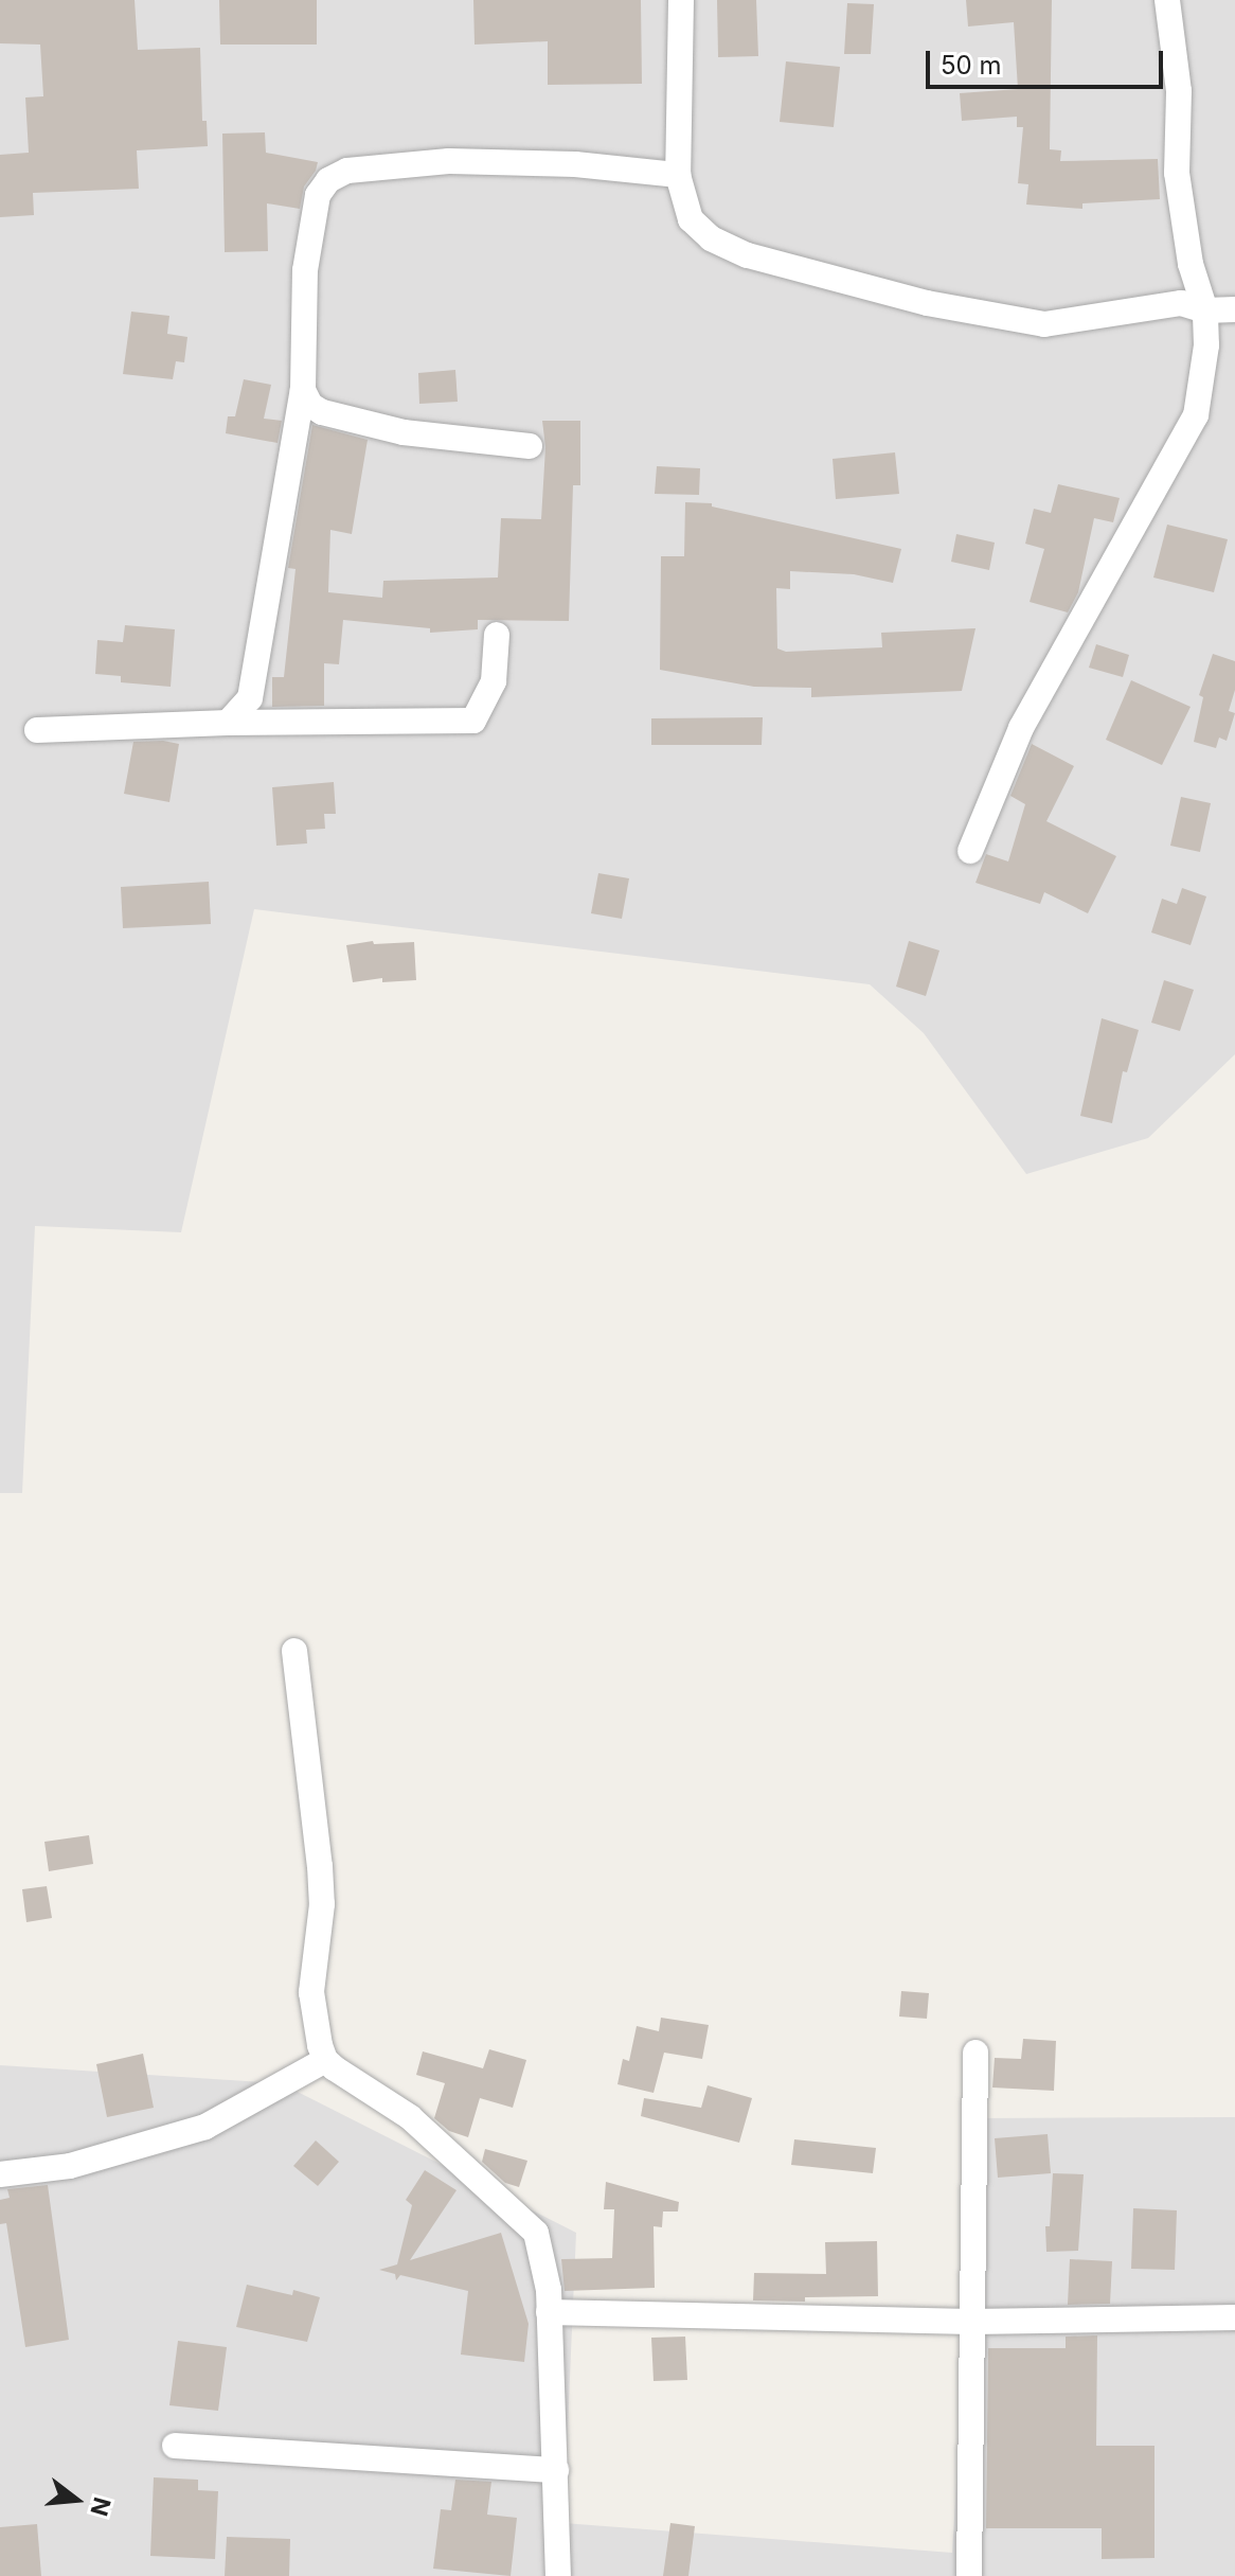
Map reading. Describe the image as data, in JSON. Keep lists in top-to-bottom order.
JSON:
{
  "scale_bar": "50 m",
  "north": "right"
}
